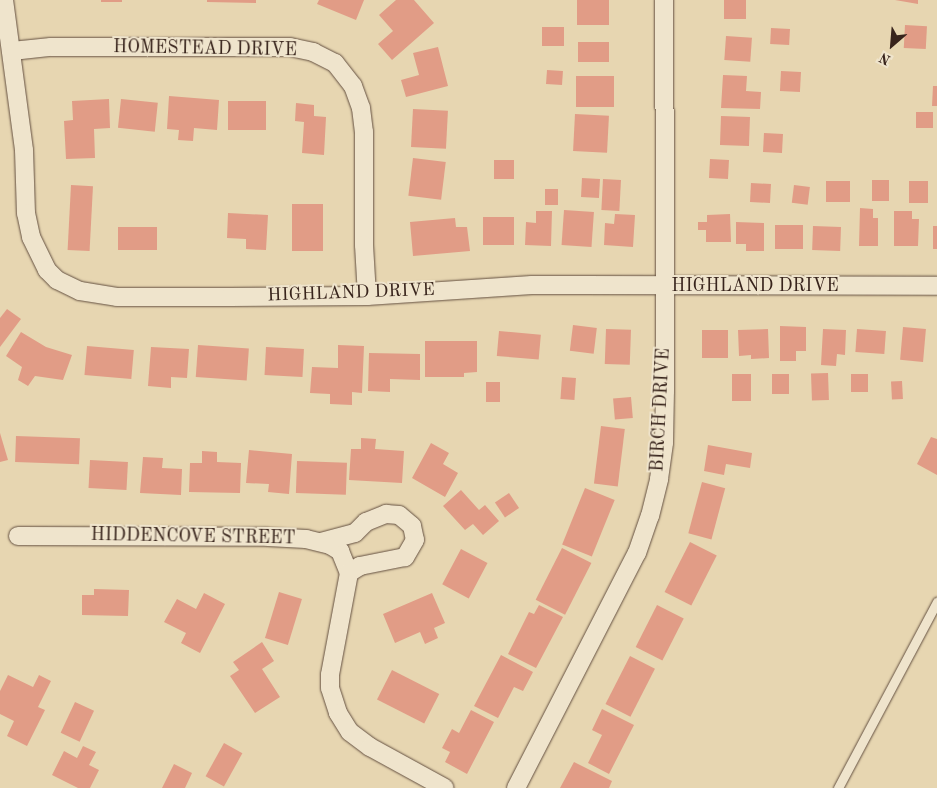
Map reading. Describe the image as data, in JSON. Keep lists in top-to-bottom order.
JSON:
{
  "streets": {
    "street": [
      "HOMESTEAD DRIVE",
      "HIGHLAND DRIVE",
      "BIRCH DRIVE",
      "HIDDENCOVE STREET"
    ]
  },
  "crossings": [
    ["HOMESTEAD DRIVE", "HIGHLAND DRIVE"],
    ["HIGHLAND DRIVE", "BIRCH DRIVE"]
  ],
  "north": "bottom left"
}
